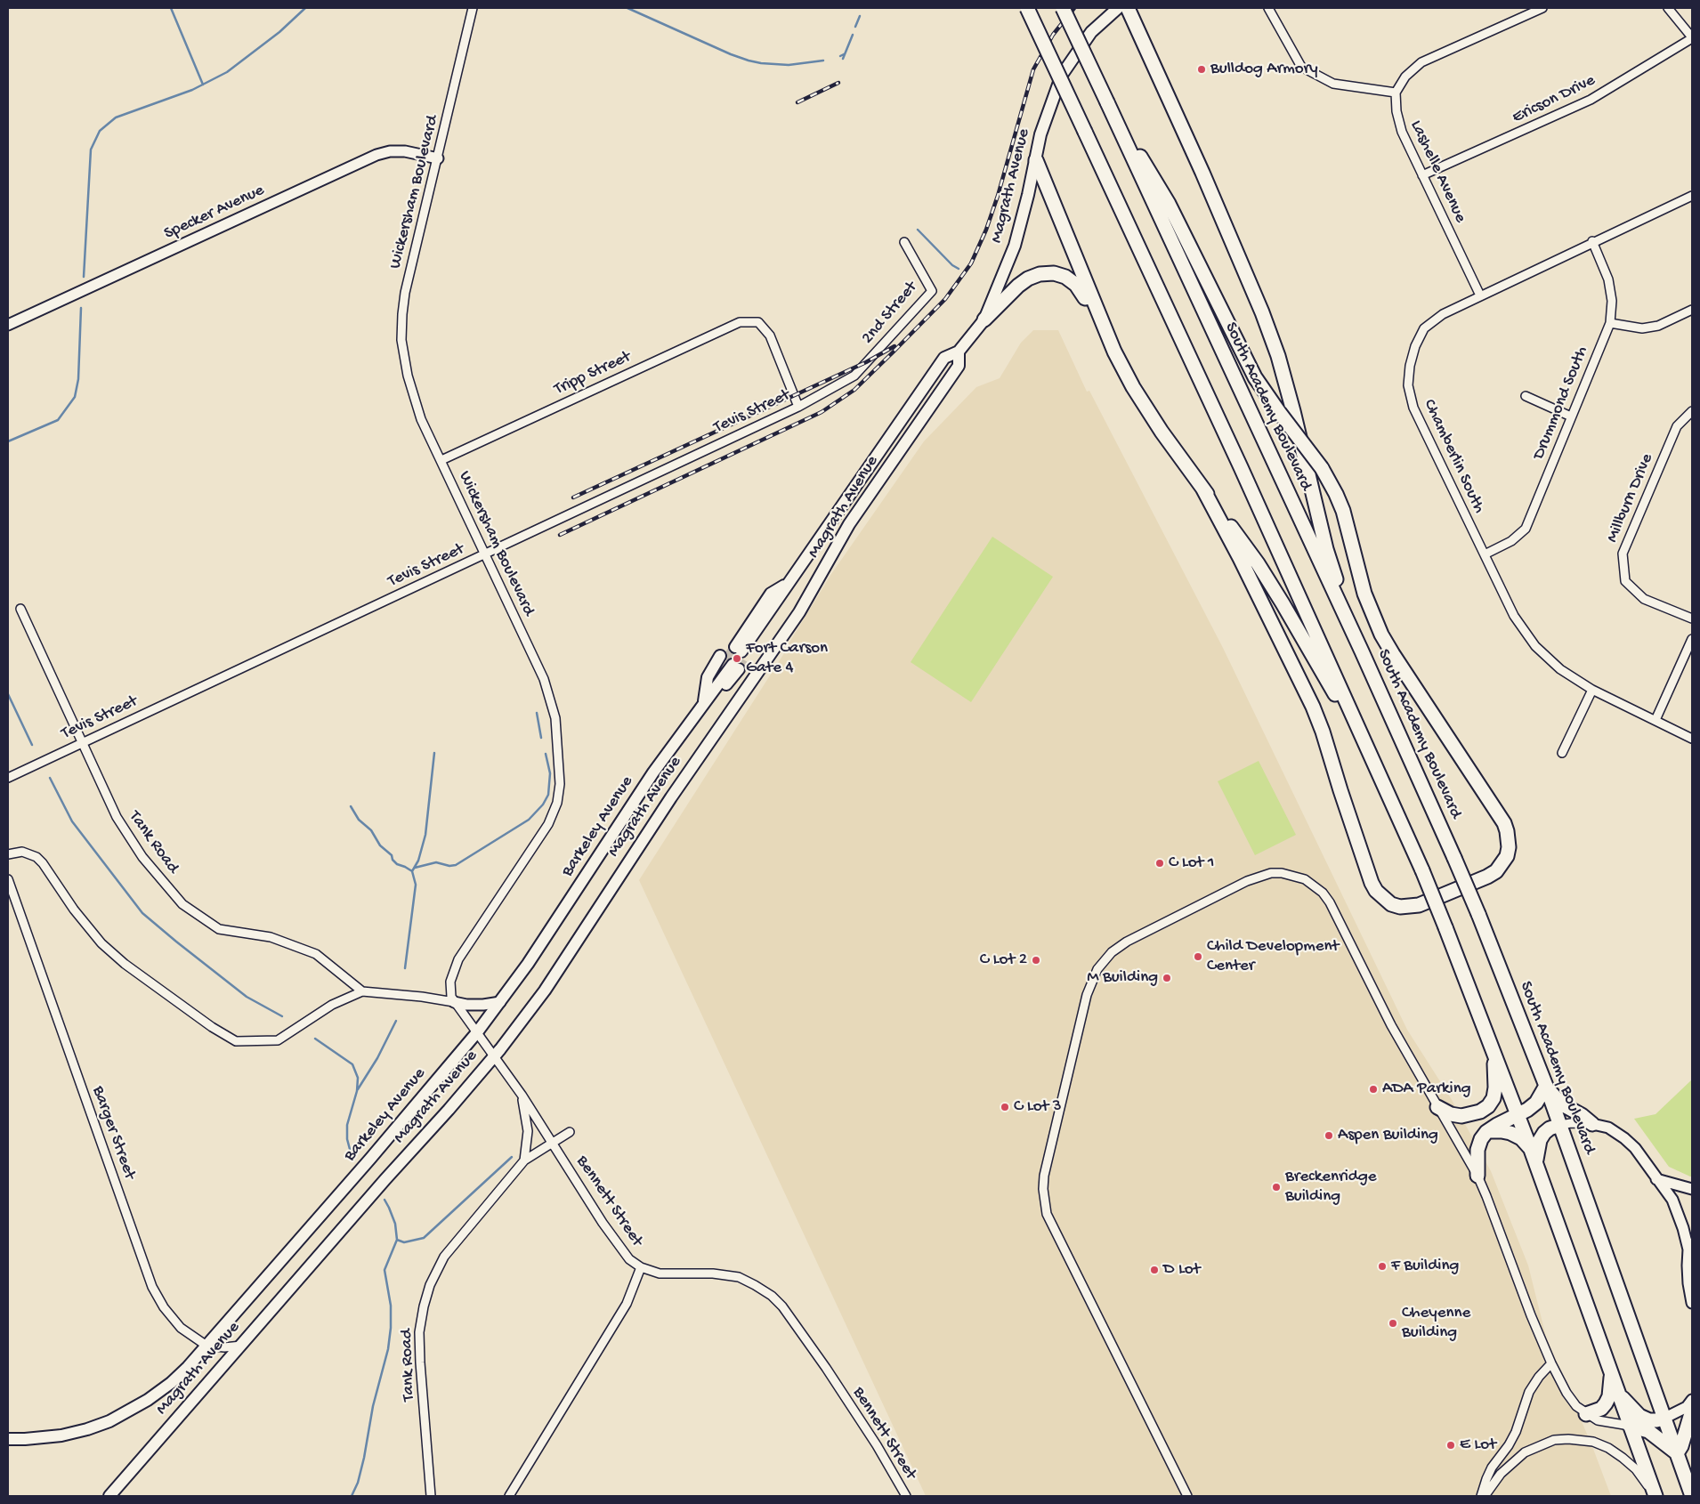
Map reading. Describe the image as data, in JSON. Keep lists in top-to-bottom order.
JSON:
{
  "streets": {
    "highway": ["South Academy Boulevard"],
    "main road": ["Magrath Avenue", "Barkeley Avenue"],
    "street": [
      "Ericson Drive",
      "Lashelle Avenue",
      "Wickersham Boulevard",
      "Specker Avenue",
      "2nd Street",
      "Tripp Street",
      "Drummond South",
      "Tevis Street",
      "Chamberlin South",
      "Millburn Drive",
      "Tank Road",
      "Barger Street",
      "Bennett Street"
    ]
  },
  "crossings": [
    ["Ericson Drive", "Lashelle Avenue"],
    ["Lashelle Avenue", "Chamberlin South"],
    ["Magrath Avenue", "Bennett Street"],
    ["Wickersham Boulevard", "Specker Avenue"],
    ["Wickersham Boulevard", "Tripp Street"],
    ["Wickersham Boulevard", "Tevis Street"],
    ["2nd Street", "Tevis Street"],
    ["Tripp Street", "Tevis Street"],
    ["Drummond South", "Chamberlin South"],
    ["Tevis Street", "Tank Road"],
    ["Barkeley Avenue", "Barger Street"],
    ["Tank Road", "Bennett Street"]
  ],
  "places": [
    "Bulldog Armory",
    "Fort Carson Gate 4",
    "C Lot 1",
    "Child Development Center",
    "C Lot 2",
    "M Building",
    "ADA Parking",
    "C Lot 3",
    "Aspen Building",
    "Breckenridge Building",
    "F Building",
    "D Lot",
    "Cheyenne Building",
    "E Lot"
  ]
}
